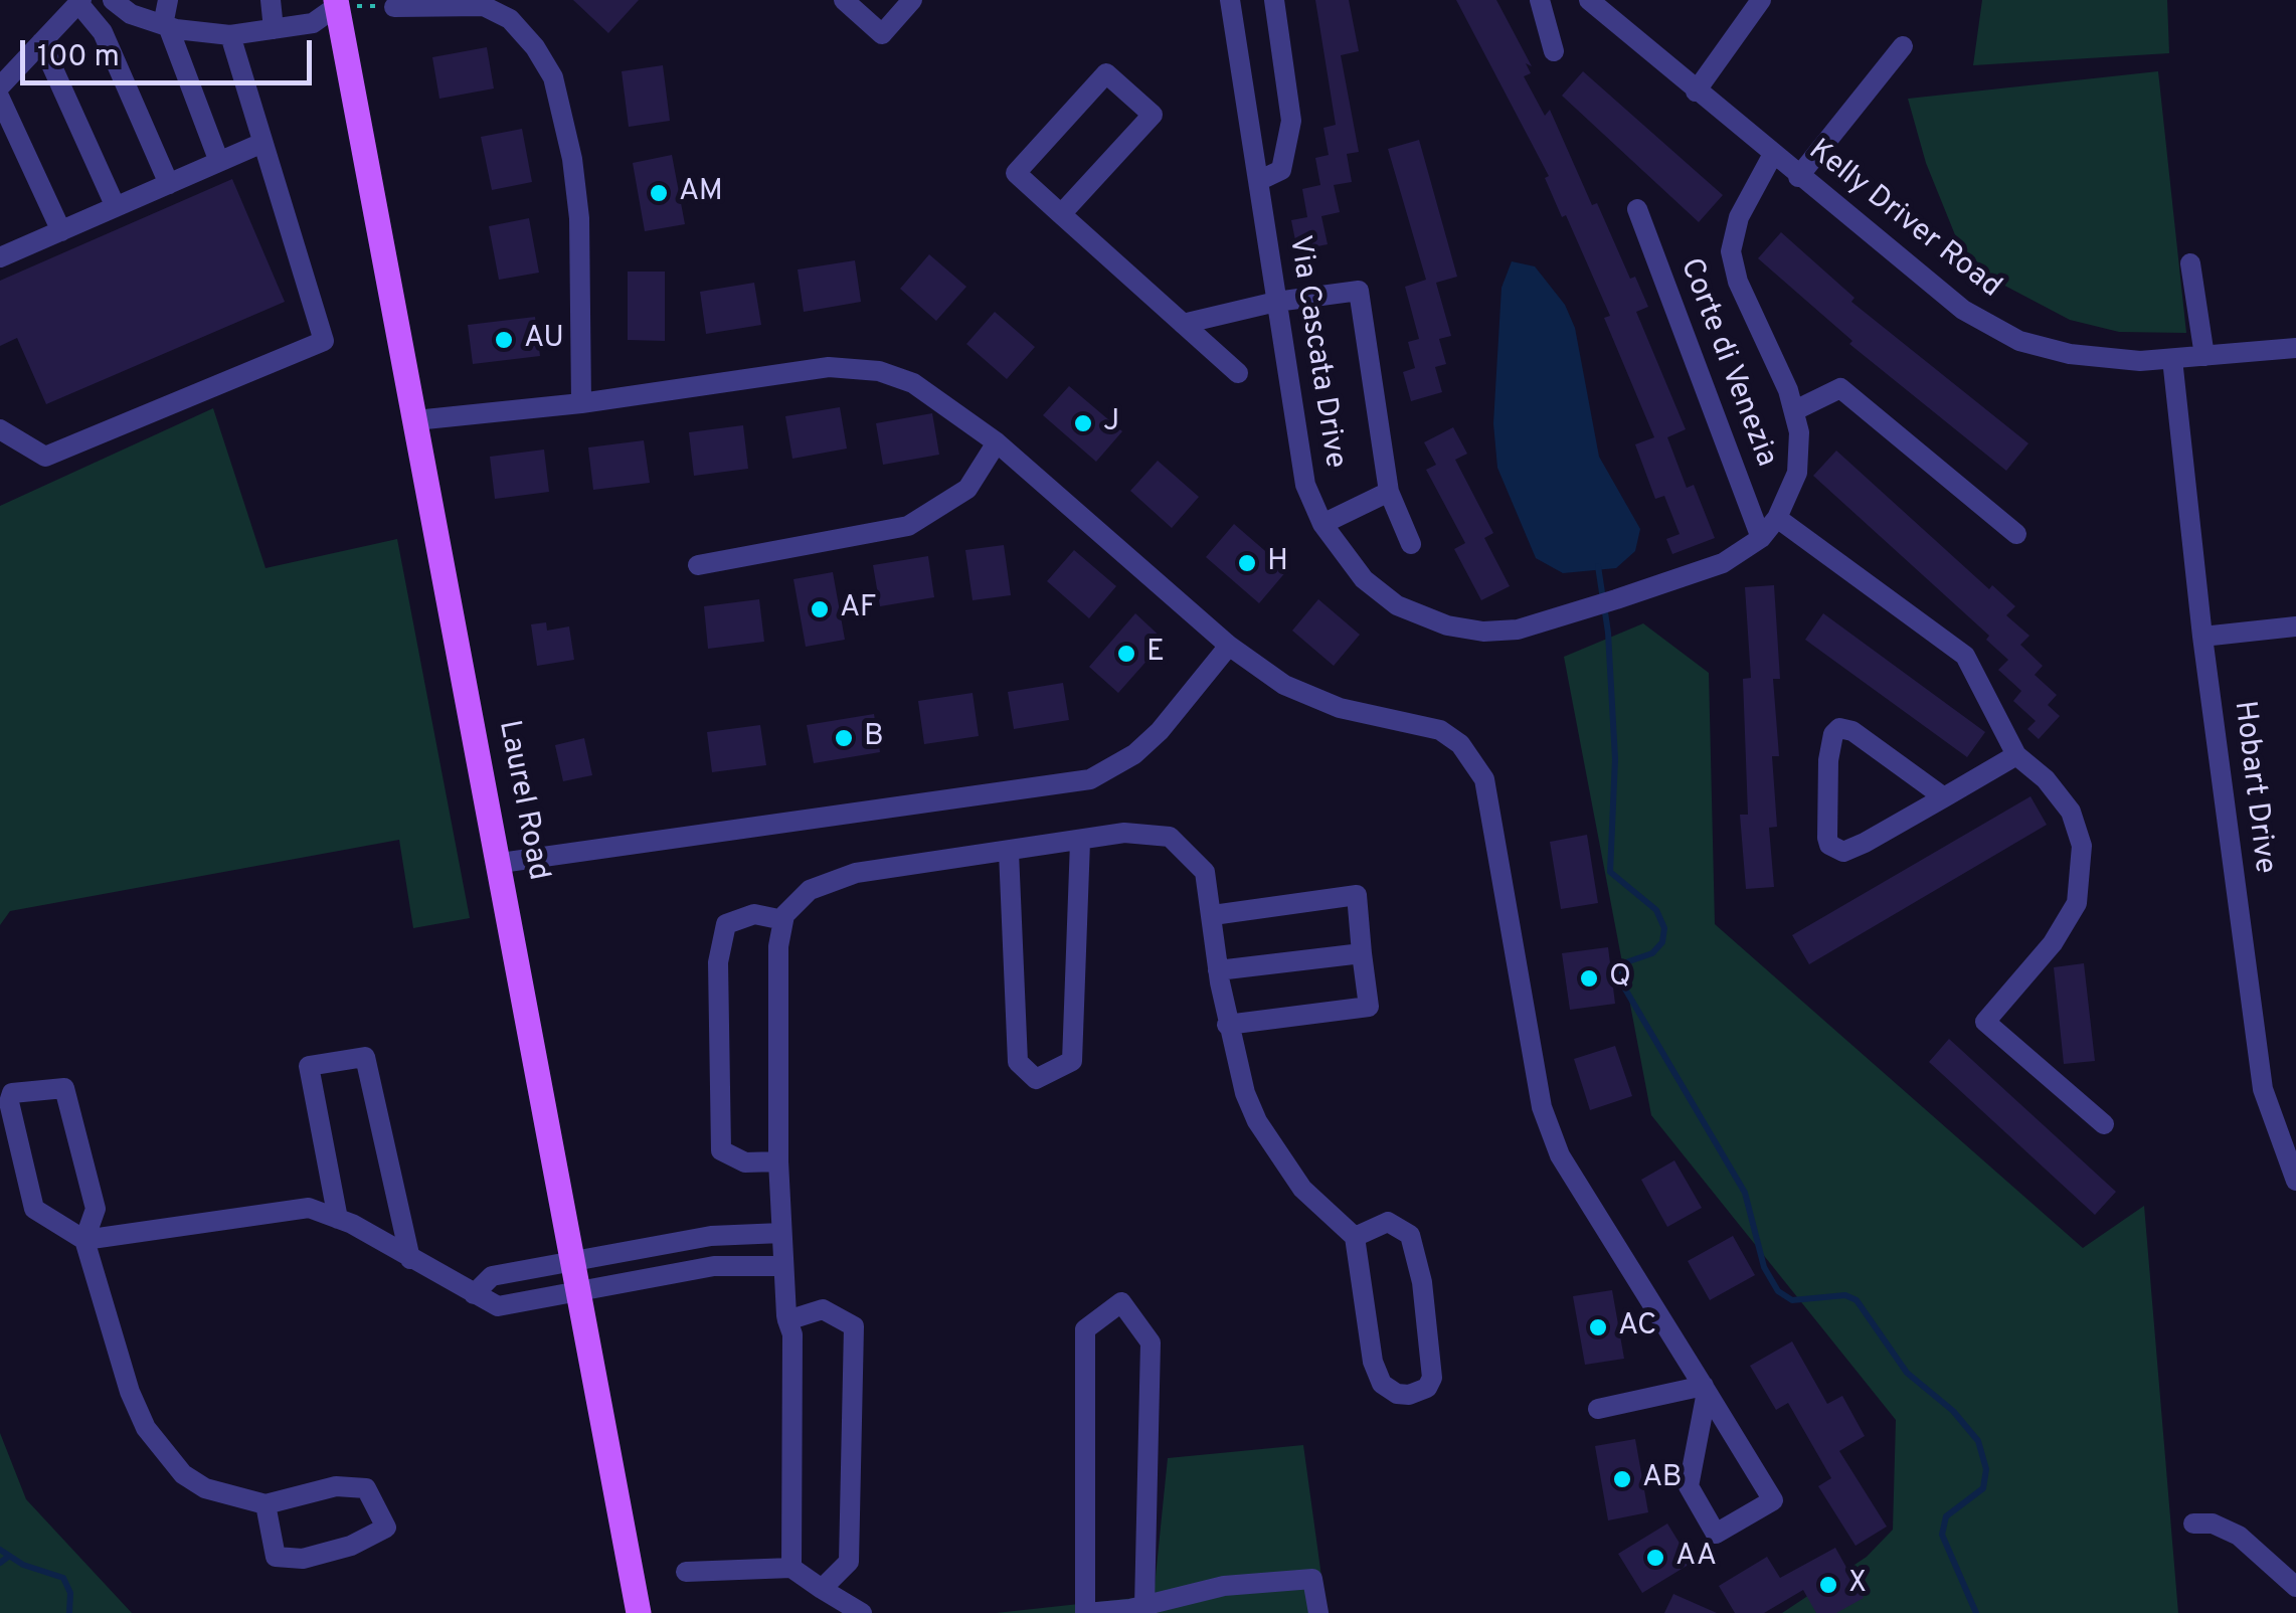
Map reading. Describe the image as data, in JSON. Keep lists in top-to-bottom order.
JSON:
{
  "streets": {
    "main road": ["Laurel Road"],
    "street": [
      "Kelly Driver Road",
      "Via Cascata Drive",
      "Corte di Venezia",
      "Hobart Drive"
    ]
  },
  "crossings": [
    ["Kelly Driver Road", "Via Cascata Drive"],
    ["Kelly Driver Road", "Hobart Drive"],
    ["Via Cascata Drive", "Corte di Venezia"]
  ],
  "places": [
    "AM",
    "AU",
    "J",
    "H",
    "AF",
    "E",
    "B",
    "Q",
    "AC",
    "AB",
    "AA",
    "X"
  ],
  "scale_bar": "100 m"
}
